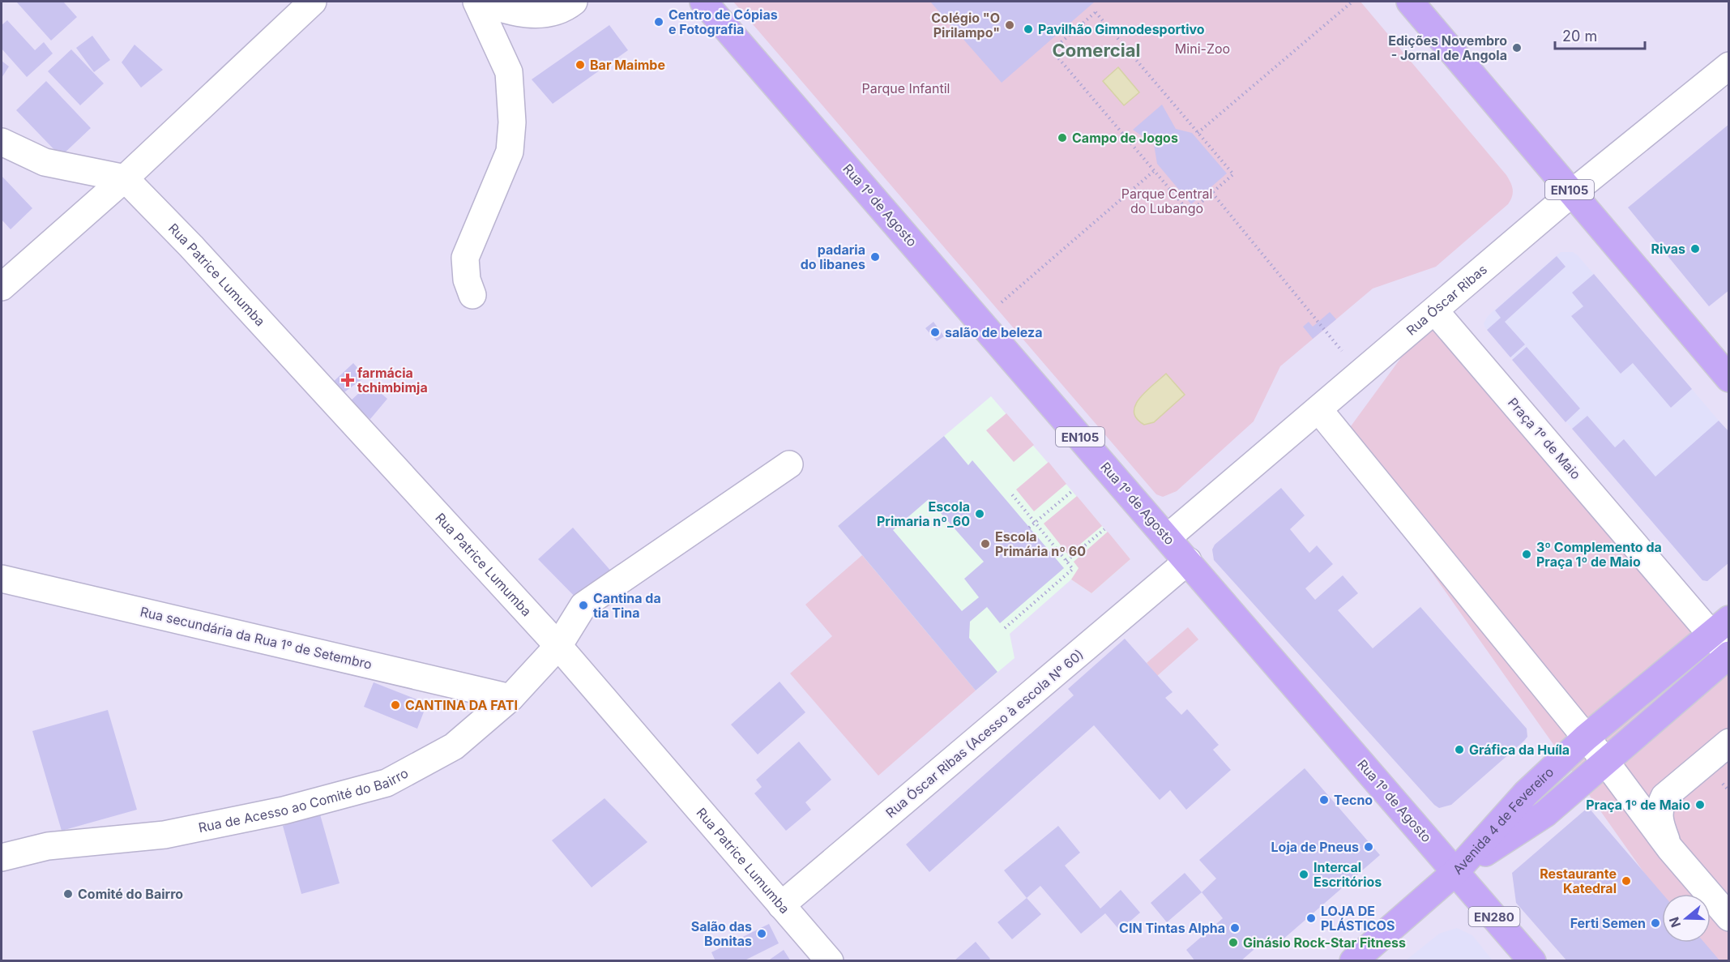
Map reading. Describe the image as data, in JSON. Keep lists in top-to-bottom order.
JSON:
{
  "streets": {
    "main road": [
      "EN105",
      "Rua 1º de Agosto",
      "Avenida 4 de Fevereiro",
      "EN280"
    ],
    "street": [
      "Rua Patrice Lumumba",
      "Rua Óscar Ribas",
      "Praça 1º de Maio",
      "Rua secundária da Rua 1º de Setembro",
      "Rua Óscar Ribas (Acesso à escola Nº 60)",
      "Rua de Acesso ao Comité do Bairro"
    ]
  },
  "crossings": [
    ["EN105", "Rua Óscar Ribas"],
    ["Rua 1º de Agosto", "Rua Óscar Ribas"],
    ["Rua 1º de Agosto", "Rua Óscar Ribas (Acesso à escola Nº 60)"],
    ["Rua 1º de Agosto", "Avenida 4 de Fevereiro"],
    ["Rua Patrice Lumumba", "Rua Óscar Ribas (Acesso à escola Nº 60)"],
    ["Rua Patrice Lumumba", "Rua de Acesso ao Comité do Bairro"],
    ["Rua Óscar Ribas", "Praça 1º de Maio"],
    ["Praça 1º de Maio", "Avenida 4 de Fevereiro"],
    ["Rua secundária da Rua 1º de Setembro", "Rua de Acesso ao Comité do Bairro"]
  ],
  "districts": ["Comercial"],
  "parks": ["Mini-Zoo", "Parque Infantil", "Parque Central do Lubango"],
  "places": {
    "other": [
      "Centro de Cópias e Fotografia",
      "Colégio \"O Pirilampo\"",
      "Pavilhão Gimnodesportivo",
      "Edições Novembro - Jornal de Angola",
      "Bar Maimbe",
      "Campo de Jogos",
      "Rivas",
      "padaria do libanes",
      "salão de beleza",
      "Escola Primaria nº_60",
      "Escola Primária nº 60",
      "3º Complemento da Praça 1º de Maio",
      "Cantina da tia Tina",
      "CANTINA DA FATI",
      "Gráfica da Huíla",
      "Tecno",
      "Praça 1º de Maio",
      "Loja de Pneus",
      "Intercal Escritórios",
      "Restaurante Katedral",
      "Comité do Bairro",
      "LOJA DE PLÁSTICOS",
      "Ferti Semen",
      "CIN Tintas Alpha",
      "Salão das Bonitas",
      "Ginásio Rock-Star Fitness"
    ],
    "health": ["farmácia tchimbimja"]
  },
  "scale_bar": "20 m",
  "north": "left"
}
